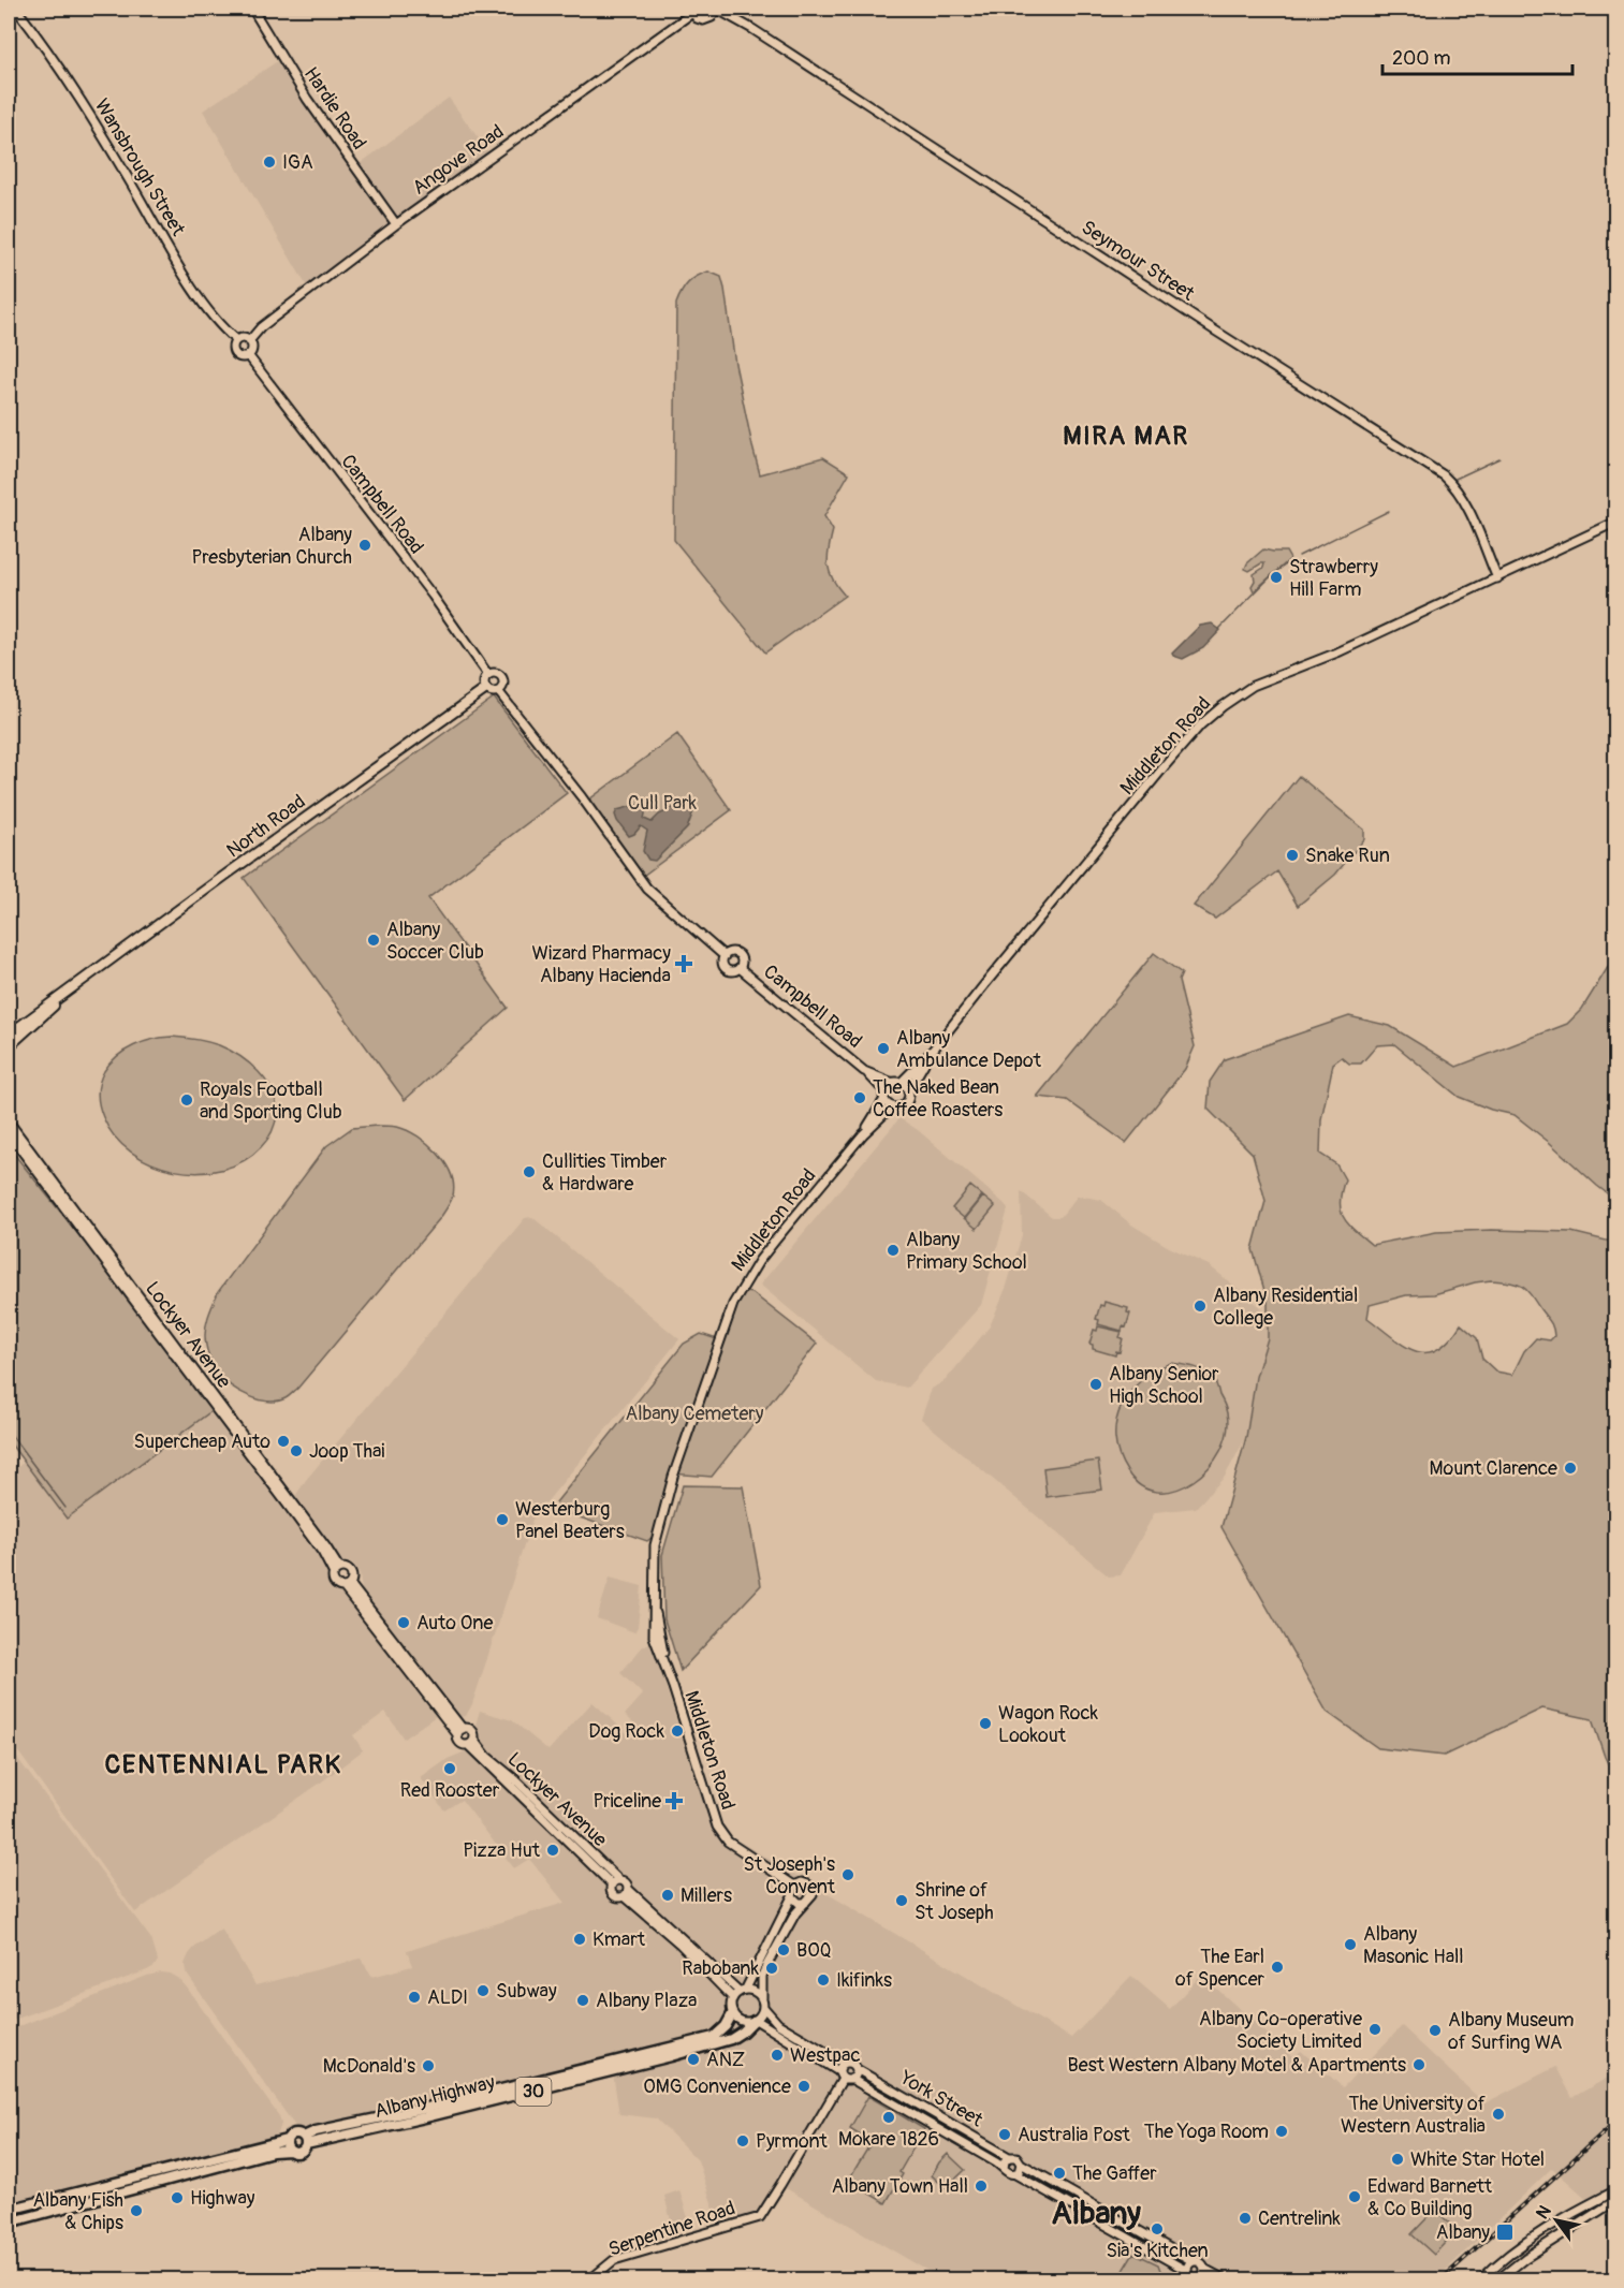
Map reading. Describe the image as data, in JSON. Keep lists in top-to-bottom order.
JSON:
{
  "streets": {
    "highway": ["30", "Albany Highway"],
    "main road": [
      "Hardie Road",
      "Angove Road",
      "Wansbrough Street",
      "Seymour Street",
      "Campbell Road",
      "Middleton Road",
      "North Road",
      "Lockyer Avenue",
      "York Street",
      "Serpentine Road"
    ]
  },
  "crossings": [
    ["Hardie Road", "Angove Road"],
    ["Angove Road", "Wansbrough Street"],
    ["Angove Road", "Campbell Road"],
    ["Wansbrough Street", "Campbell Road"],
    ["Seymour Street", "Middleton Road"],
    ["Campbell Road", "Middleton Road"],
    ["Campbell Road", "North Road"],
    ["30", "Albany Highway"],
    ["Albany Highway", "York Street"],
    ["York Street", "Serpentine Road"]
  ],
  "districts": ["MIRA MAR", "CENTENNIAL PARK", "Albany"],
  "parks": ["Cull Park", "Albany Cemetery"],
  "places": {
    "other": [
      "IGA",
      "Albany Presbyterian Church",
      "Strawberry Hill Farm",
      "Snake Run",
      "Albany Soccer Club",
      "Albany Ambulance Depot",
      "The Naked Bean Coffee Roasters",
      "Royals Football and Sporting Club",
      "Cullities Timber & Hardware",
      "Albany Primary School",
      "Albany Residential College",
      "Albany Senior High School",
      "Supercheap Auto",
      "Joop Thai",
      "Mount Clarence",
      "Westerburg Panel Beaters",
      "Auto One",
      "Wagon Rock Lookout",
      "Dog Rock",
      "Red Rooster",
      "Pizza Hut",
      "St Joseph's Convent",
      "Millers",
      "Shrine of St Joseph",
      "Kmart",
      "Albany Masonic Hall",
      "BOQ",
      "The Earl of Spencer",
      "Rabobank",
      "Ikifinks",
      "Subway",
      "ALDI",
      "Albany Plaza",
      "Albany Co-operative Society Limited",
      "Albany Museum of Surfing WA",
      "Westpac",
      "ANZ",
      "Best Western Albany Motel & Apartments",
      "McDonald's",
      "OMG Convenience",
      "The University of Western Australia",
      "Mokare 1826",
      "The Yoga Room",
      "Australia Post",
      "Pyrmont",
      "White Star Hotel",
      "The Gaffer",
      "Albany Town Hall",
      "Edward Barnett & Co Building",
      "Highway",
      "Albany Fish & Chips",
      "Centrelink",
      "Sia's Kitchen"
    ],
    "health": ["Wizard Pharmacy Albany Hacienda", "Priceline"],
    "transit": ["Albany"]
  },
  "scale_bar": "200 m",
  "north": "top left"
}
